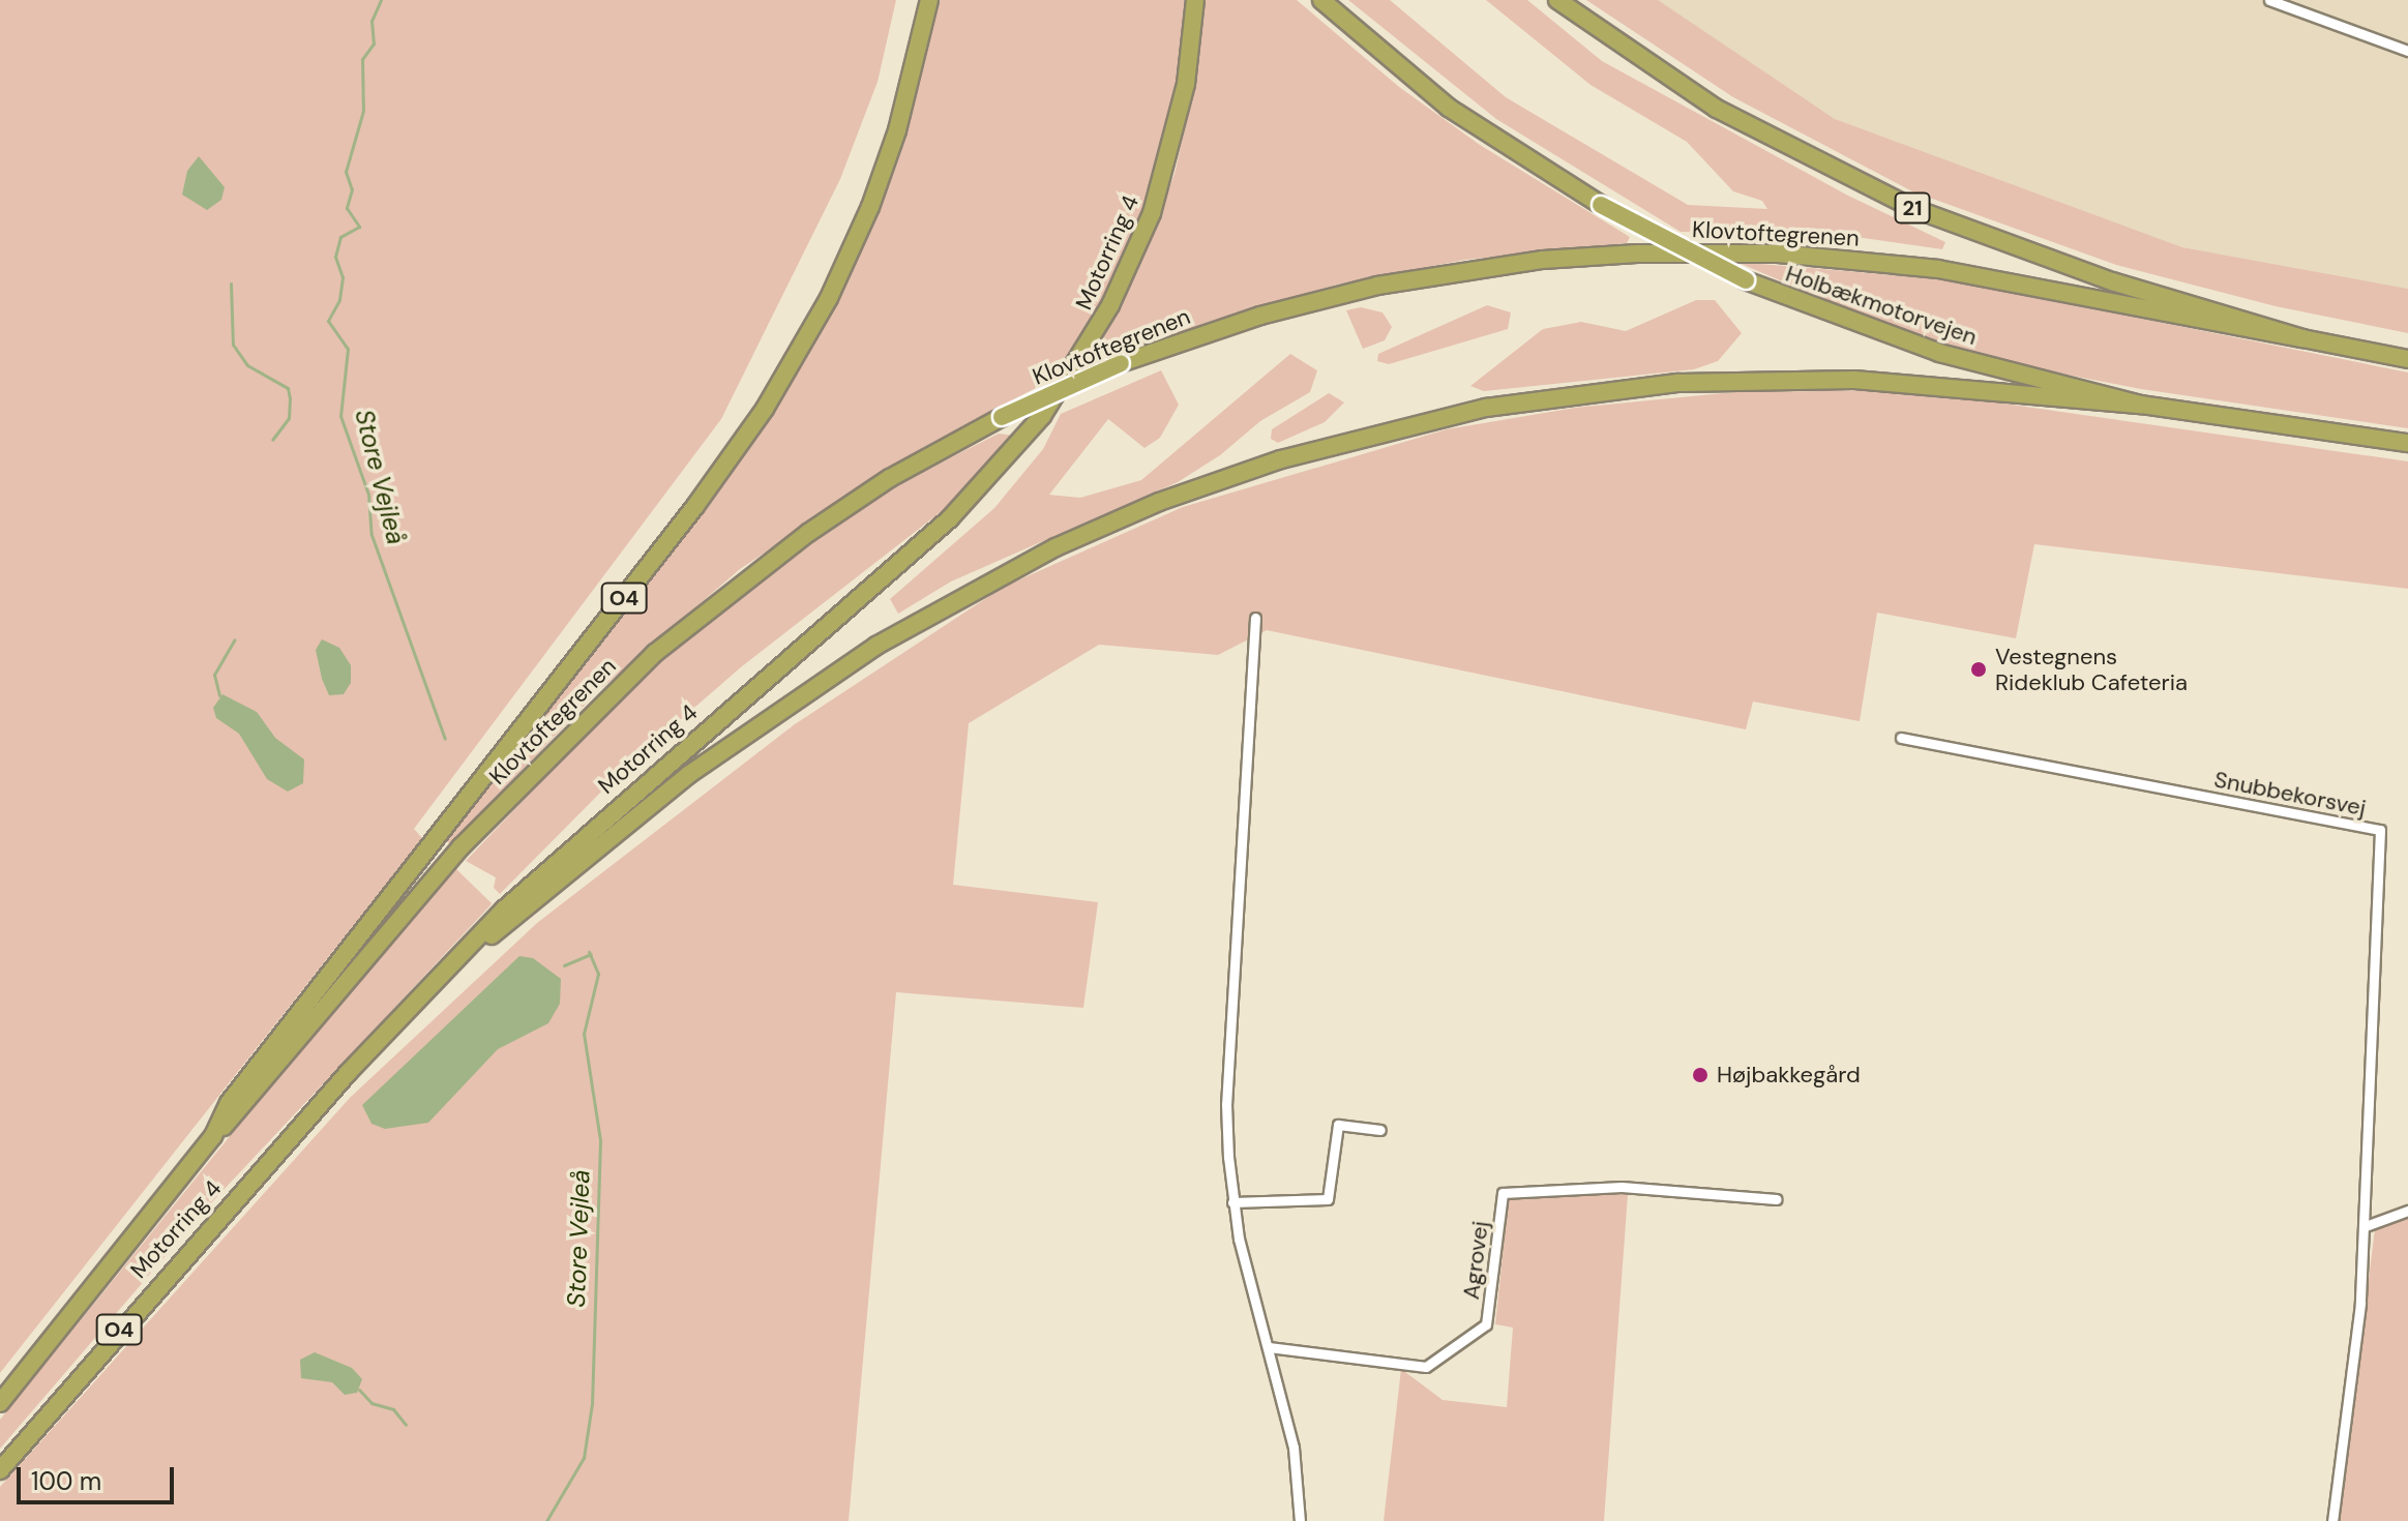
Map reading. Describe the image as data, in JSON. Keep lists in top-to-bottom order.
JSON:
{
  "streets": {
    "highway": [
      "21",
      "Klovtoftegrenen",
      "Motorring 4",
      "Holbækmotorvejen",
      "O4"
    ],
    "street": ["Snubbekorsvej", "Agrovej"]
  },
  "crossings": [
    ["21", "Klovtoftegrenen"],
    ["Klovtoftegrenen", "Motorring 4"]
  ],
  "water": ["Store Vejleå"],
  "places": ["Vestegnens Rideklub Cafeteria", "Højbakkegård"],
  "scale_bar": "100 m"
}
